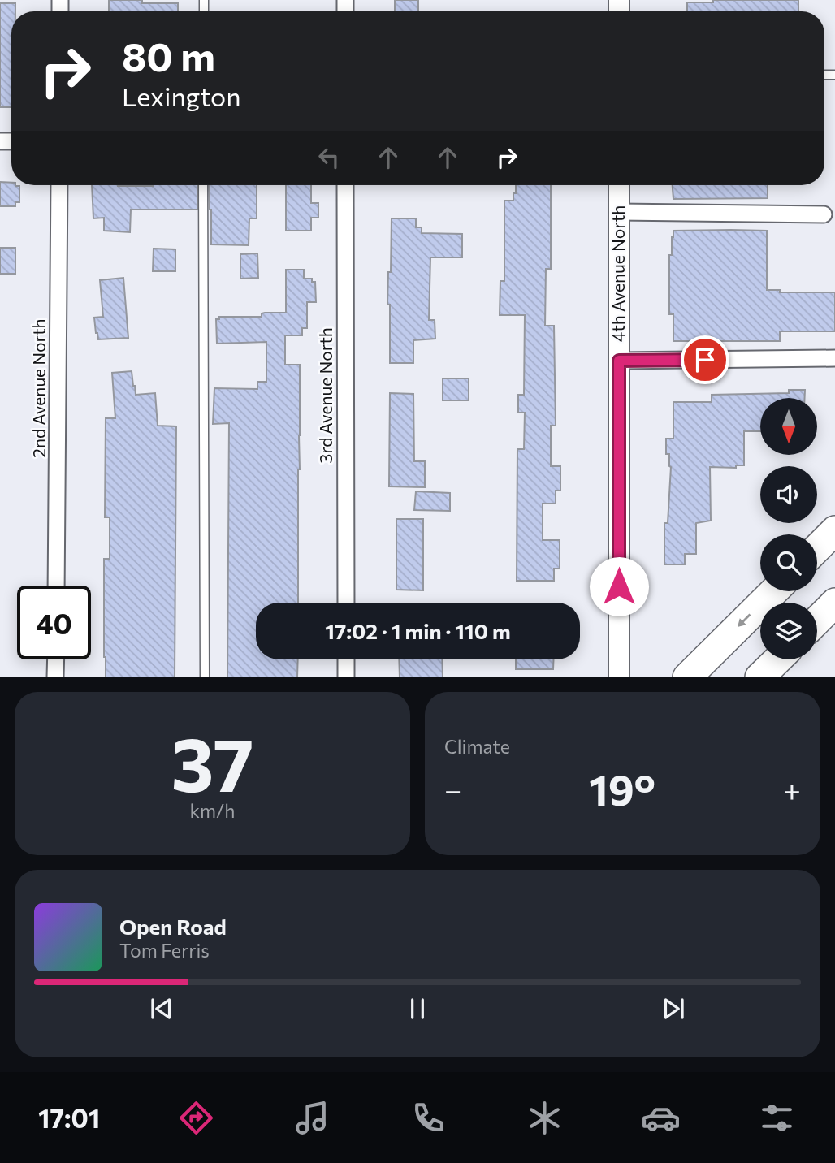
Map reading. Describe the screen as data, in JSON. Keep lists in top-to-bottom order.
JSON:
{
  "streets": {
    "street": ["4th Avenue North", "2nd Avenue North", "3rd Avenue North"]
  },
  "north": "bottom",
  "page": {
    "turn": ["80 m", "Lexington"],
    "limit": "40",
    "trip": "17:02 · 1 min · 110 m",
    "tile": [
      ["37", "km/h"],
      "Climate"
    ],
    "heat": ["−", "19°", "+"],
    "song": ["Open Road", "Tom Ferris"],
    "tabs": "17:01"
  }
}
